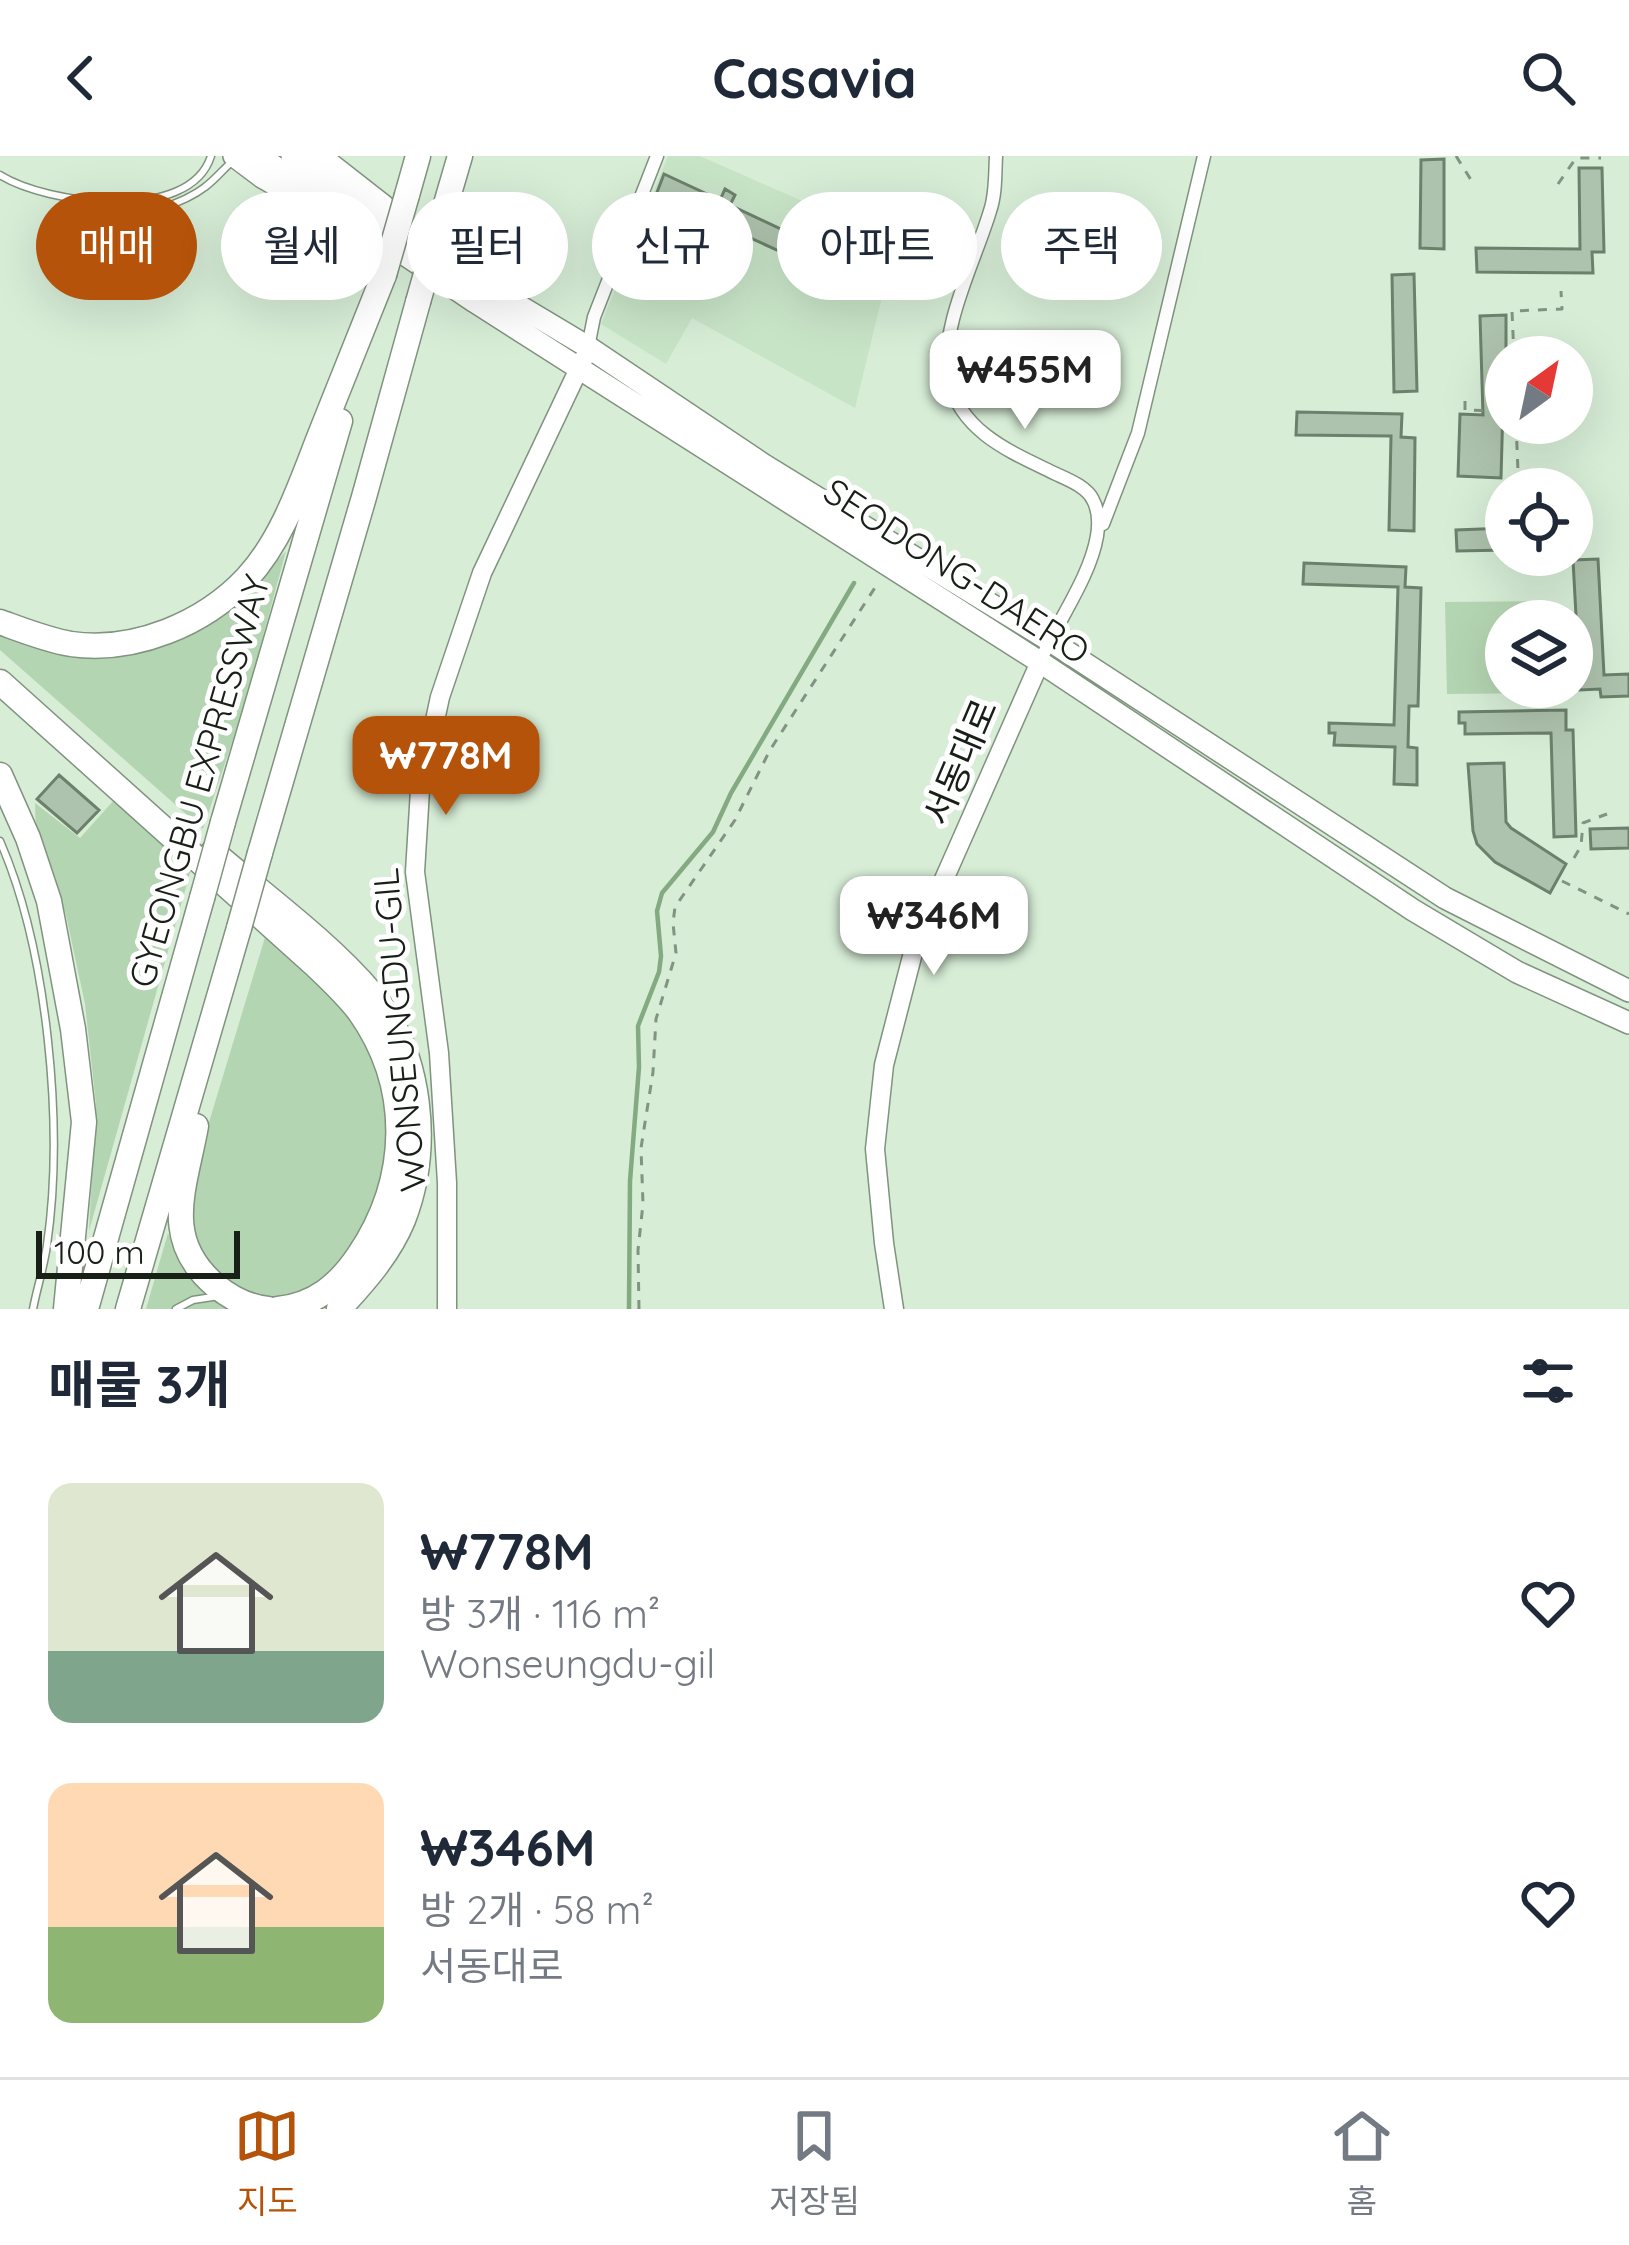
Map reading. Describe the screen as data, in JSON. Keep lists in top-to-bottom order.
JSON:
{
  "streets": {
    "highway": ["GYEONGBU EXPRESSWAY"],
    "main road": ["SEODONG-DAERO"],
    "street": ["서동대로", "WONSEUNGDU-GIL"]
  },
  "crossings": [
    ["SEODONG-DAERO", "서동대로"],
    ["SEODONG-DAERO", "WONSEUNGDU-GIL"]
  ],
  "scale_bar": "100 m",
  "north": "top right",
  "page": {
    "header": "Casavia",
    "chip": [
      "매매",
      "월세",
      "필터",
      "신규",
      "아파트",
      "주택"
    ],
    "price": ["₩455M", "₩778M", "₩346M"],
    "scale": "100 m",
    "heading": "매물 3개",
    "list": [
      {
        "name": "₩778M",
        "note": "방 3개 · 116 m² · Wonseungdu-gil"
      },
      {
        "name": "₩346M",
        "note": "방 2개 · 58 m² · 서동대로"
      }
    ],
    "tabs": ["지도", "저장됨", "홈"]
  }
}
